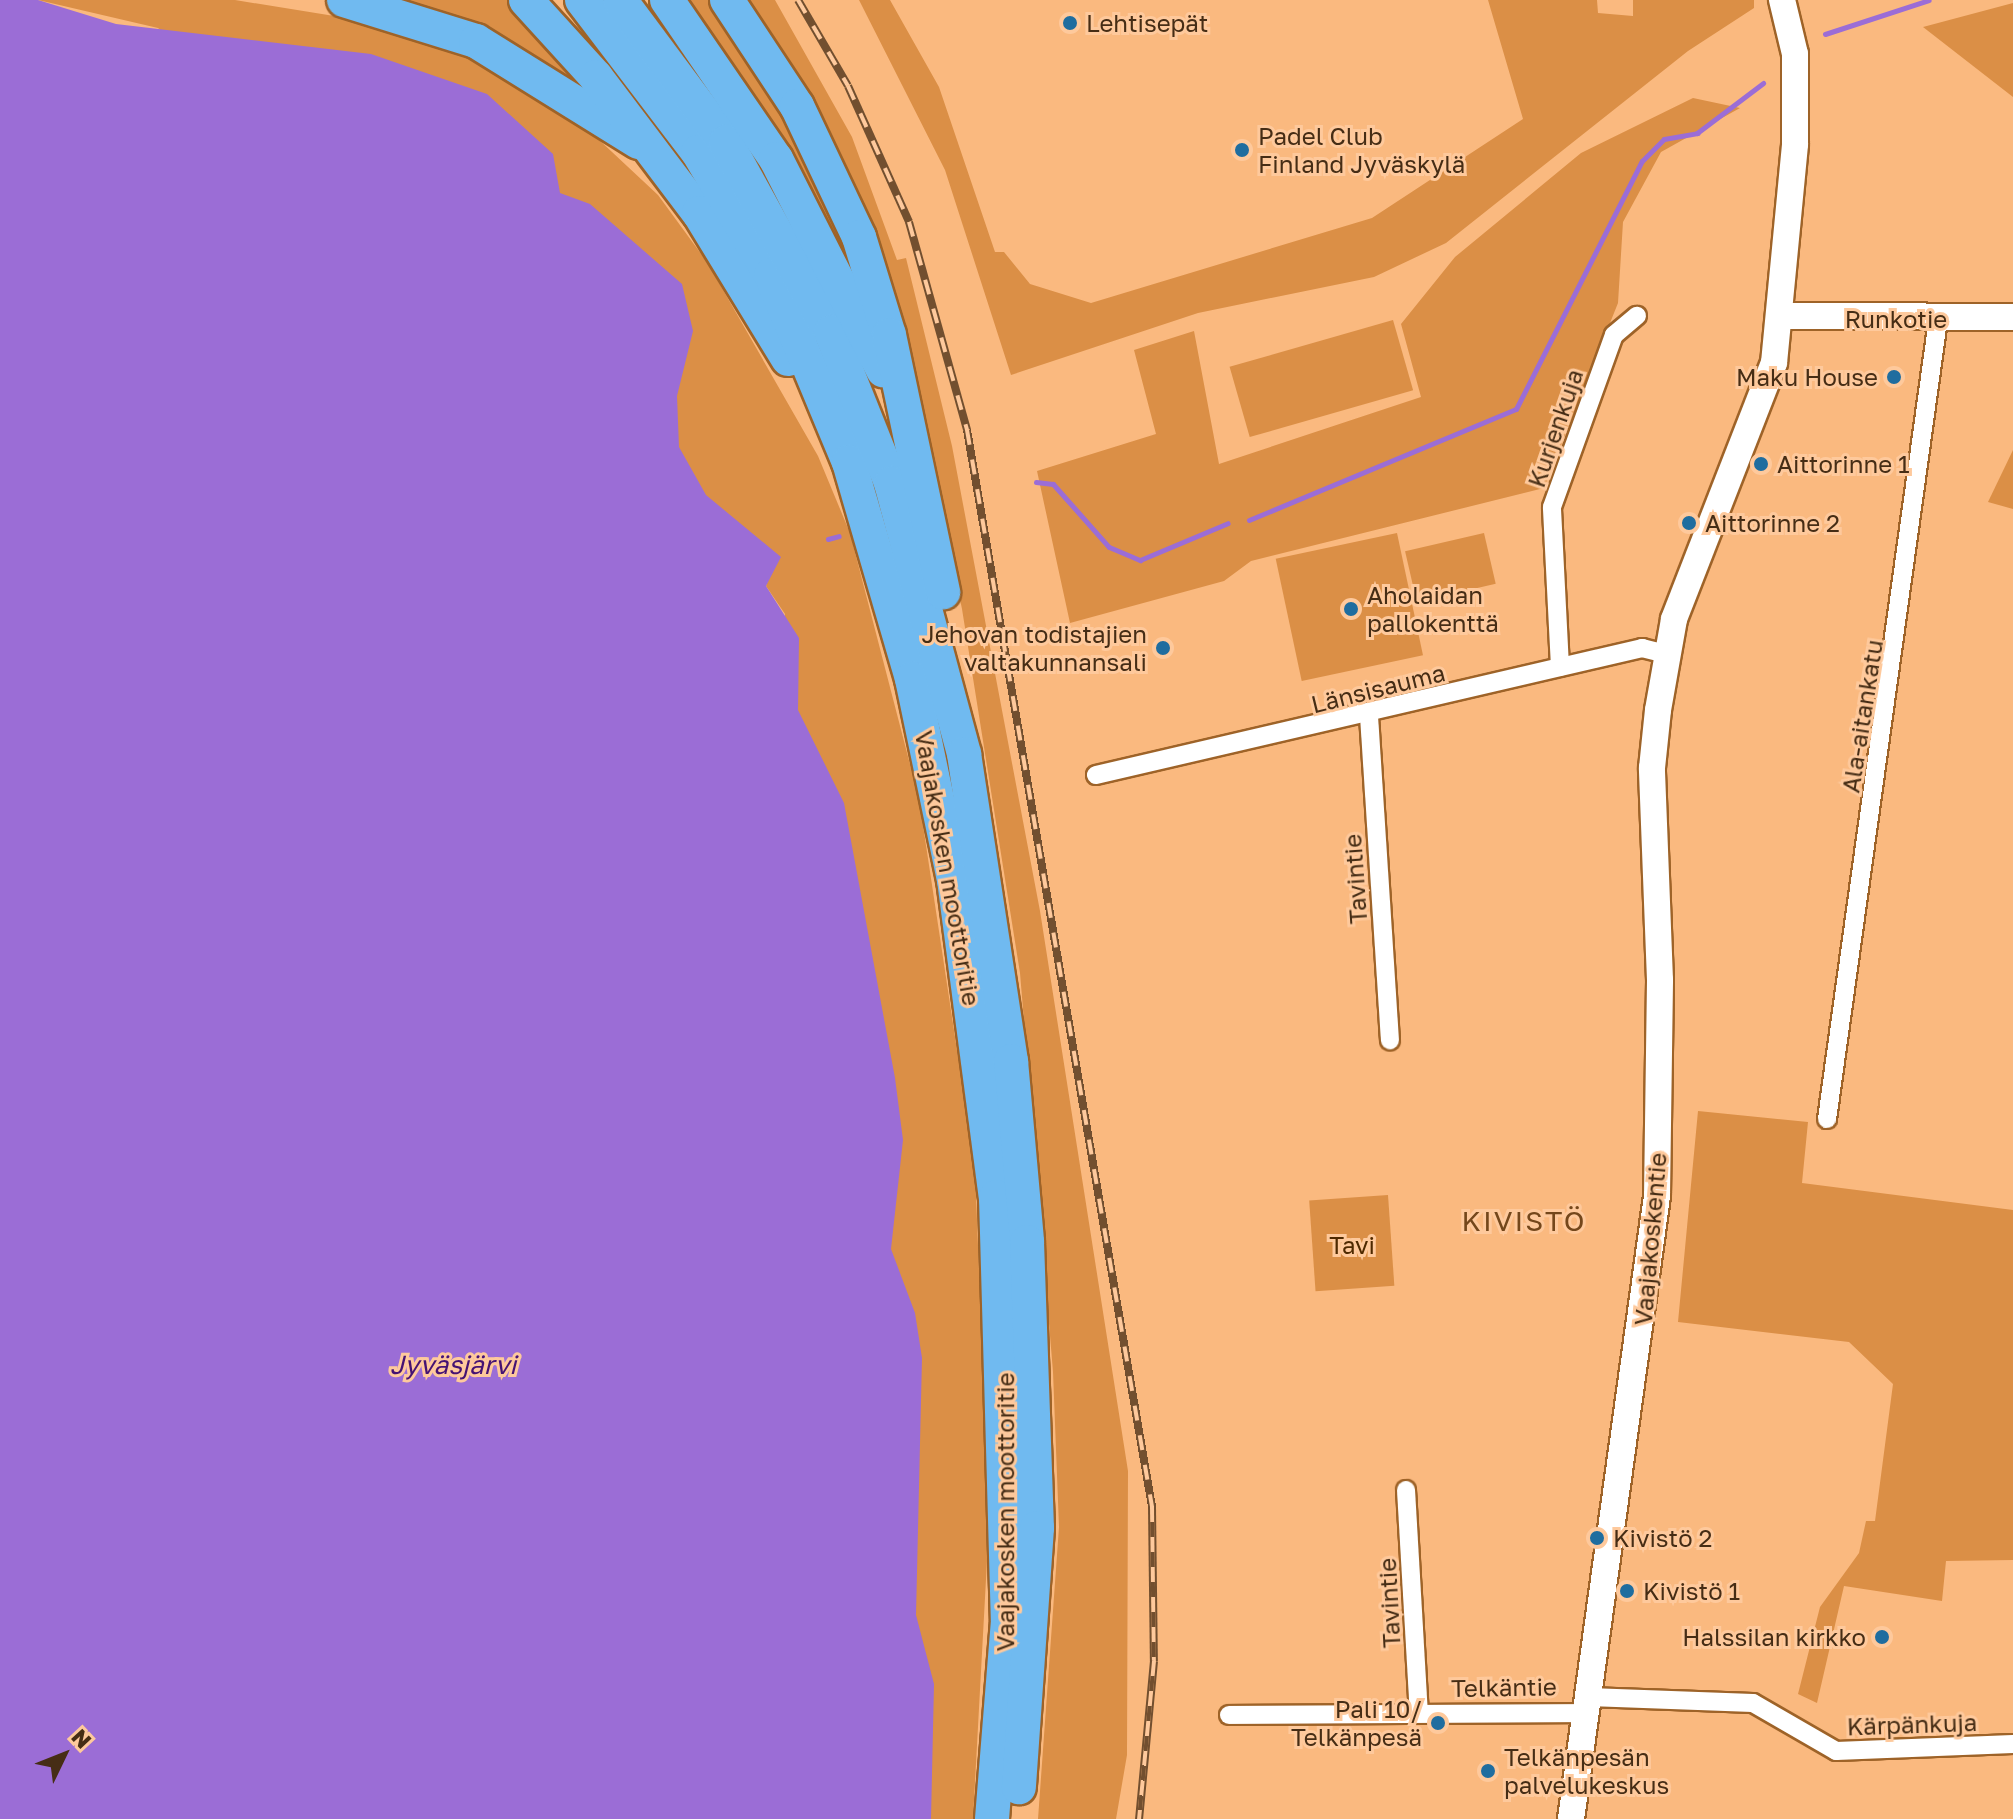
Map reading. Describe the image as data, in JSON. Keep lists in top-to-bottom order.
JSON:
{
  "streets": {
    "highway": ["Vaajakosken moottoritie"],
    "main road": ["Runkotie", "Vaajakoskentie"],
    "street": [
      "Kurjenkuja",
      "Länsisauma",
      "Ala-aitankatu",
      "Tavintie",
      "Telkäntie",
      "Kärpänkuja"
    ]
  },
  "crossings": [
    ["Runkotie", "Ala-aitankatu"],
    ["Runkotie", "Vaajakoskentie"],
    ["Kurjenkuja", "Länsisauma"],
    ["Länsisauma", "Tavintie"],
    ["Länsisauma", "Vaajakoskentie"],
    ["Tavintie", "Telkäntie"],
    ["Vaajakoskentie", "Telkäntie"],
    ["Vaajakoskentie", "Kärpänkuja"],
    ["Telkäntie", "Kärpänkuja"]
  ],
  "districts": ["KIVISTÖ"],
  "water": ["Jyväsjärvi"],
  "parks": ["Tavi"],
  "places": [
    "Lehtisepät",
    "Padel Club Finland Jyväskylä",
    "Maku House",
    "Aittorinne 1",
    "Aittorinne 2",
    "Aholaidan pallokenttä",
    "Jehovan todistajien valtakunnansali",
    "Kivistö 2",
    "Kivistö 1",
    "Halssilan kirkko",
    "Pali 10/ Telkänpesä",
    "Telkänpesän palvelukeskus"
  ],
  "north": "top right"
}
